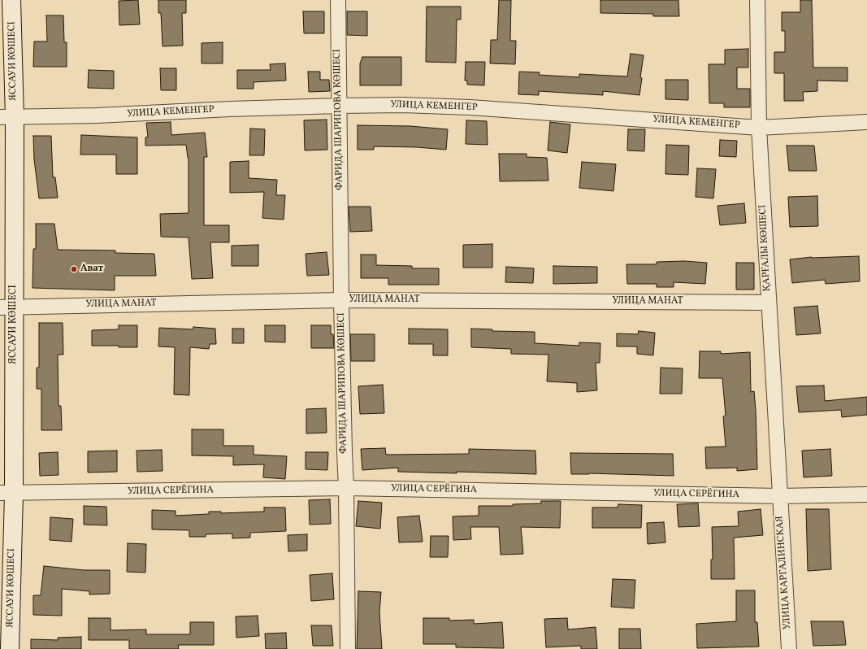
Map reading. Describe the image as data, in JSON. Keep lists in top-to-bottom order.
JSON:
{
  "streets": {
    "main road": ["ЯССАУИ КӨШЕСІ"],
    "street": [
      "УЛИЦА КЕМЕНГЕР",
      "ФАРИДА ШАРИПОВА КӨШЕСІ",
      "ҚАРҒАЛЫ КӨШЕСІ",
      "УЛИЦА МАНАТ",
      "УЛИЦА СЕРЁГИНА",
      "УЛИЦА КАРГАЛИНСКАЯ"
    ]
  },
  "crossings": [
    ["ЯССАУИ КӨШЕСІ", "УЛИЦА КЕМЕНГЕР"],
    ["ЯССАУИ КӨШЕСІ", "УЛИЦА МАНАТ"],
    ["ЯССАУИ КӨШЕСІ", "УЛИЦА СЕРЁГИНА"],
    ["УЛИЦА КЕМЕНГЕР", "ФАРИДА ШАРИПОВА КӨШЕСІ"],
    ["УЛИЦА КЕМЕНГЕР", "ҚАРҒАЛЫ КӨШЕСІ"],
    ["ФАРИДА ШАРИПОВА КӨШЕСІ", "УЛИЦА МАНАТ"],
    ["ФАРИДА ШАРИПОВА КӨШЕСІ", "УЛИЦА СЕРЁГИНА"],
    ["ҚАРҒАЛЫ КӨШЕСІ", "УЛИЦА МАНАТ"],
    ["ҚАРҒАЛЫ КӨШЕСІ", "УЛИЦА СЕРЁГИНА"],
    ["ҚАРҒАЛЫ КӨШЕСІ", "УЛИЦА КАРГАЛИНСКАЯ"],
    ["УЛИЦА СЕРЁГИНА", "УЛИЦА КАРГАЛИНСКАЯ"]
  ],
  "places": ["Ават"]
}
